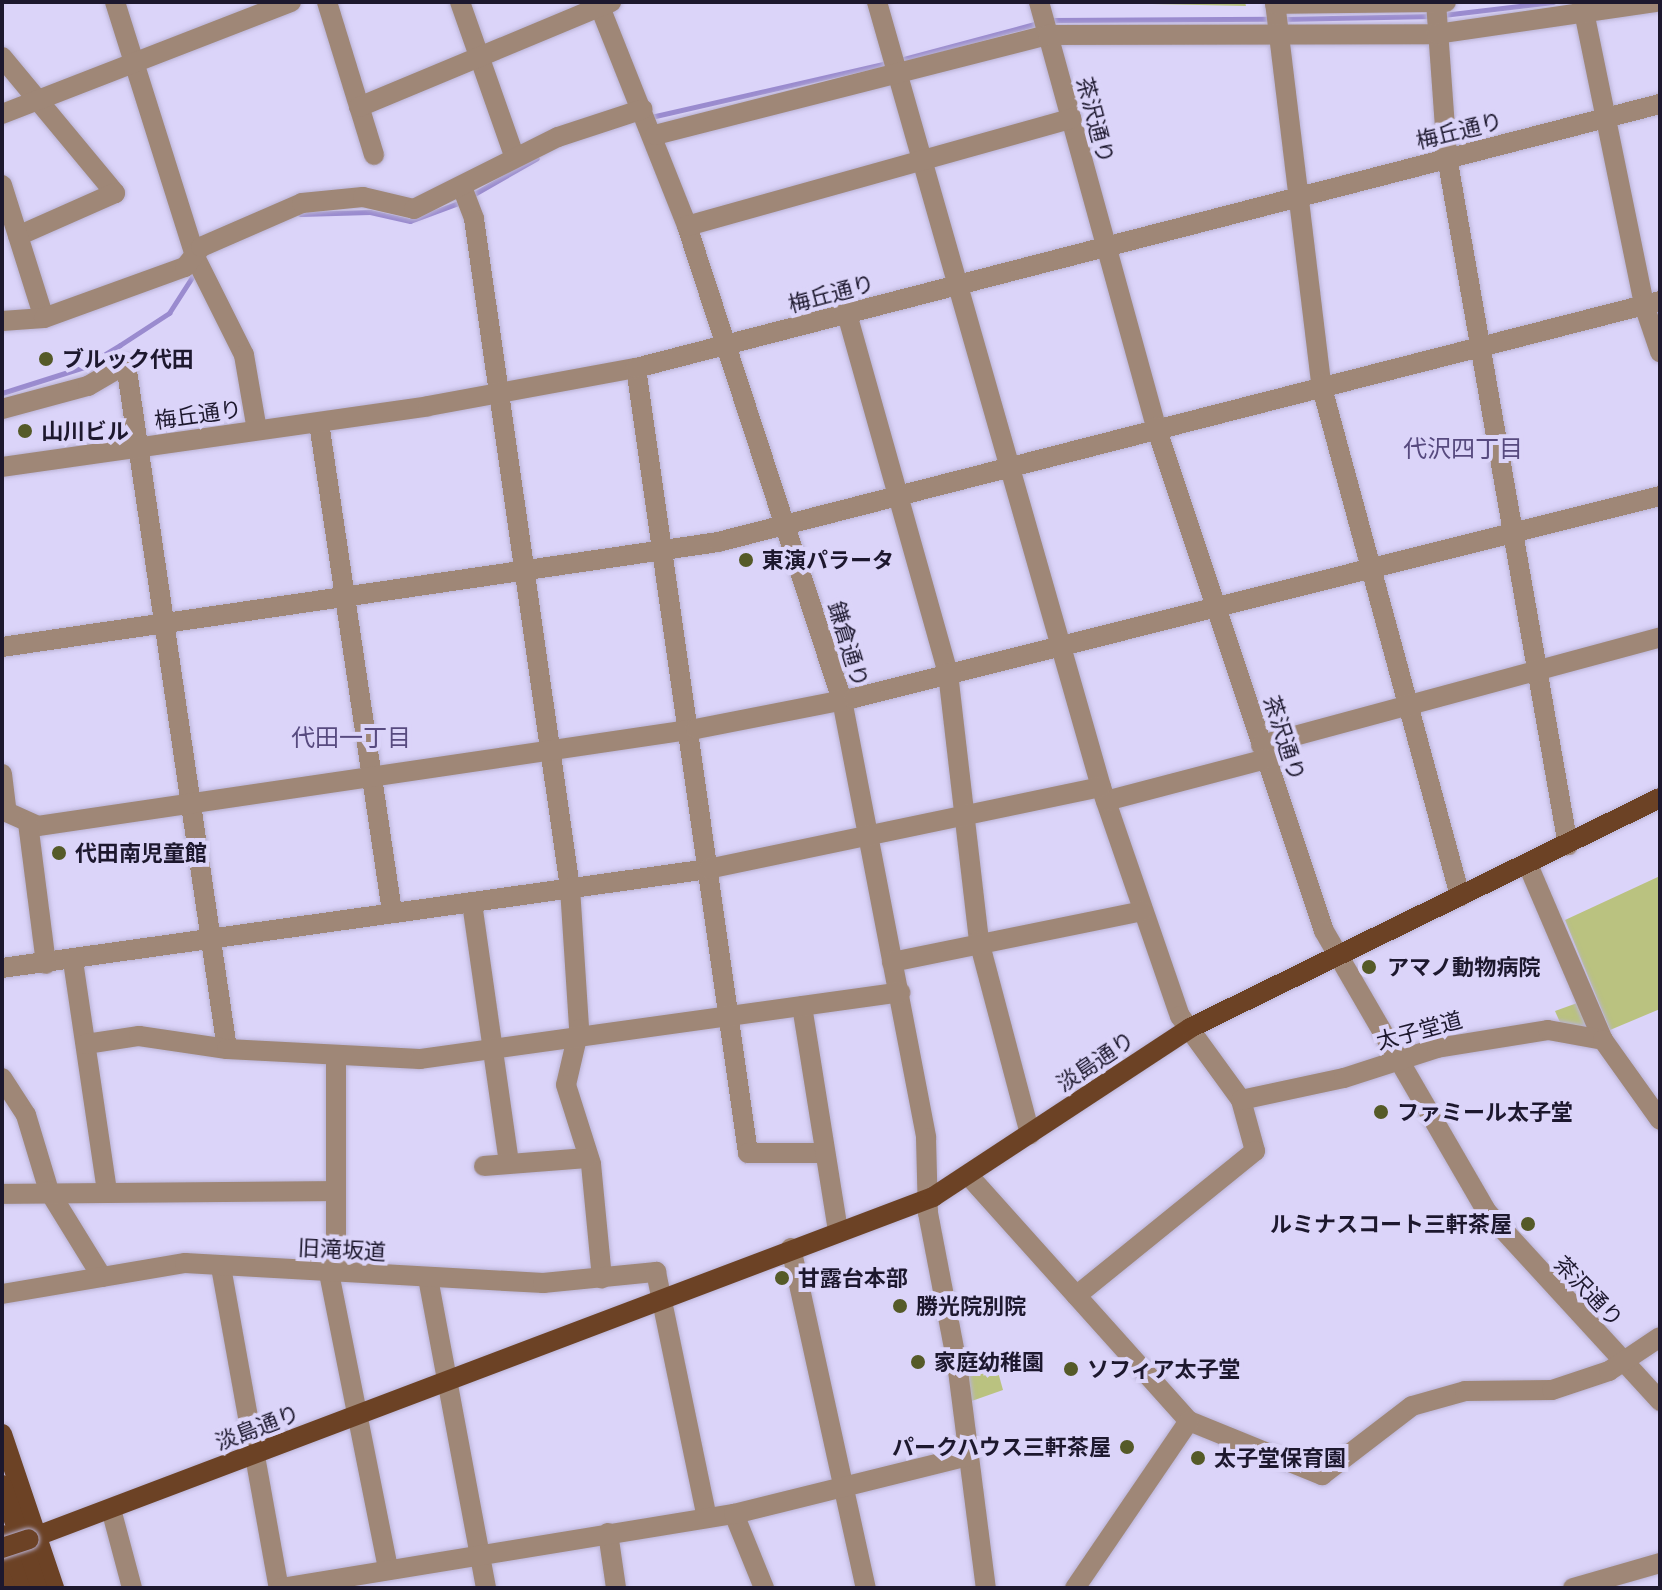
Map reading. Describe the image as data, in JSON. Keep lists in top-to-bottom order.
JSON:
{
  "streets": {
    "main road": ["淡島通り"],
    "street": [
      "茶沢通り",
      "梅丘通り",
      "鎌倉通り",
      "太子堂道",
      "旧滝坂道"
    ]
  },
  "crossings": [
    ["茶沢通り", "梅丘通り"],
    ["茶沢通り", "太子堂道"],
    ["茶沢通り", "淡島通り"],
    ["梅丘通り", "鎌倉通り"],
    ["鎌倉通り", "淡島通り"],
    ["淡島通り", "旧滝坂道"]
  ],
  "districts": ["代沢四丁目", "代田一丁目"],
  "places": [
    "ブルック代田",
    "山川ビル",
    "東演パラータ",
    "代田南児童館",
    "アマノ動物病院",
    "ファミール太子堂",
    "ルミナスコート三軒茶屋",
    "甘露台本部",
    "勝光院別院",
    "家庭幼稚園",
    "ソフィア太子堂",
    "パークハウス三軒茶屋",
    "太子堂保育園"
  ]
}
